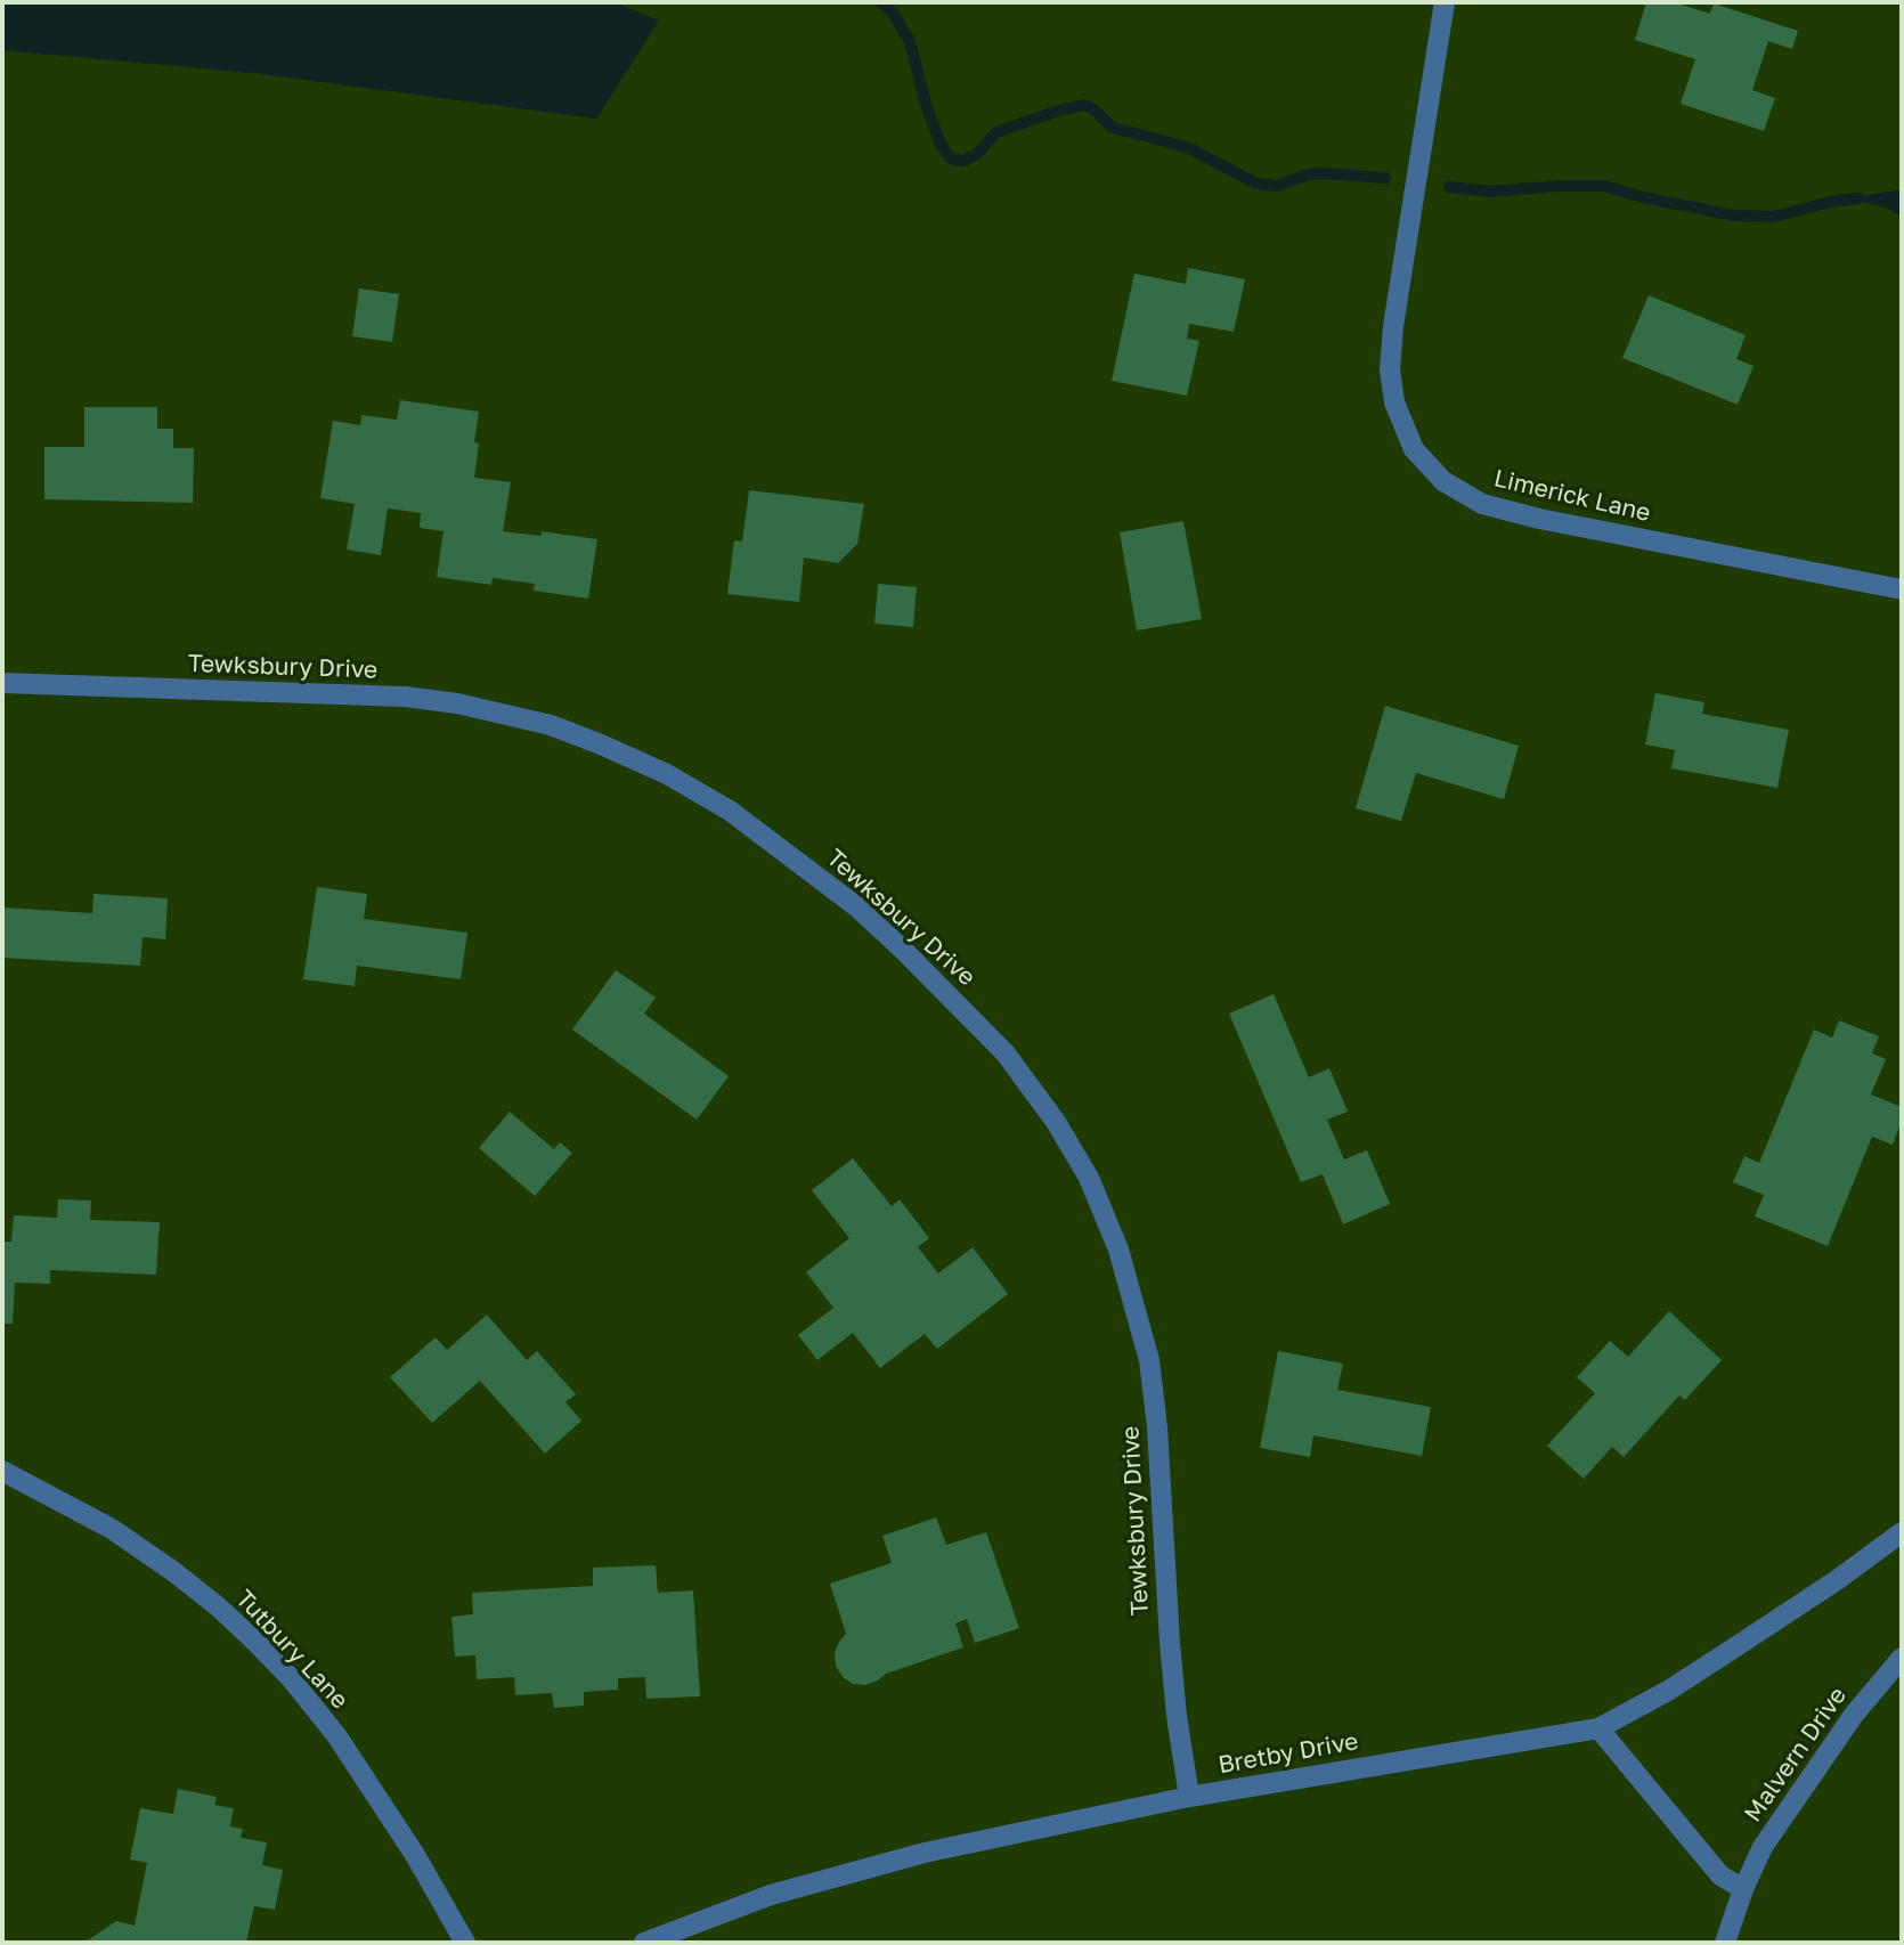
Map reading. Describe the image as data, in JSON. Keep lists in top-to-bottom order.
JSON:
{
  "streets": {
    "street": [
      "Limerick Lane",
      "Tewksbury Drive",
      "Tutbury Lane",
      "Bretby Drive",
      "Malvern Drive"
    ]
  },
  "crossings": [
    ["Tewksbury Drive", "Bretby Drive"]
  ]
}
